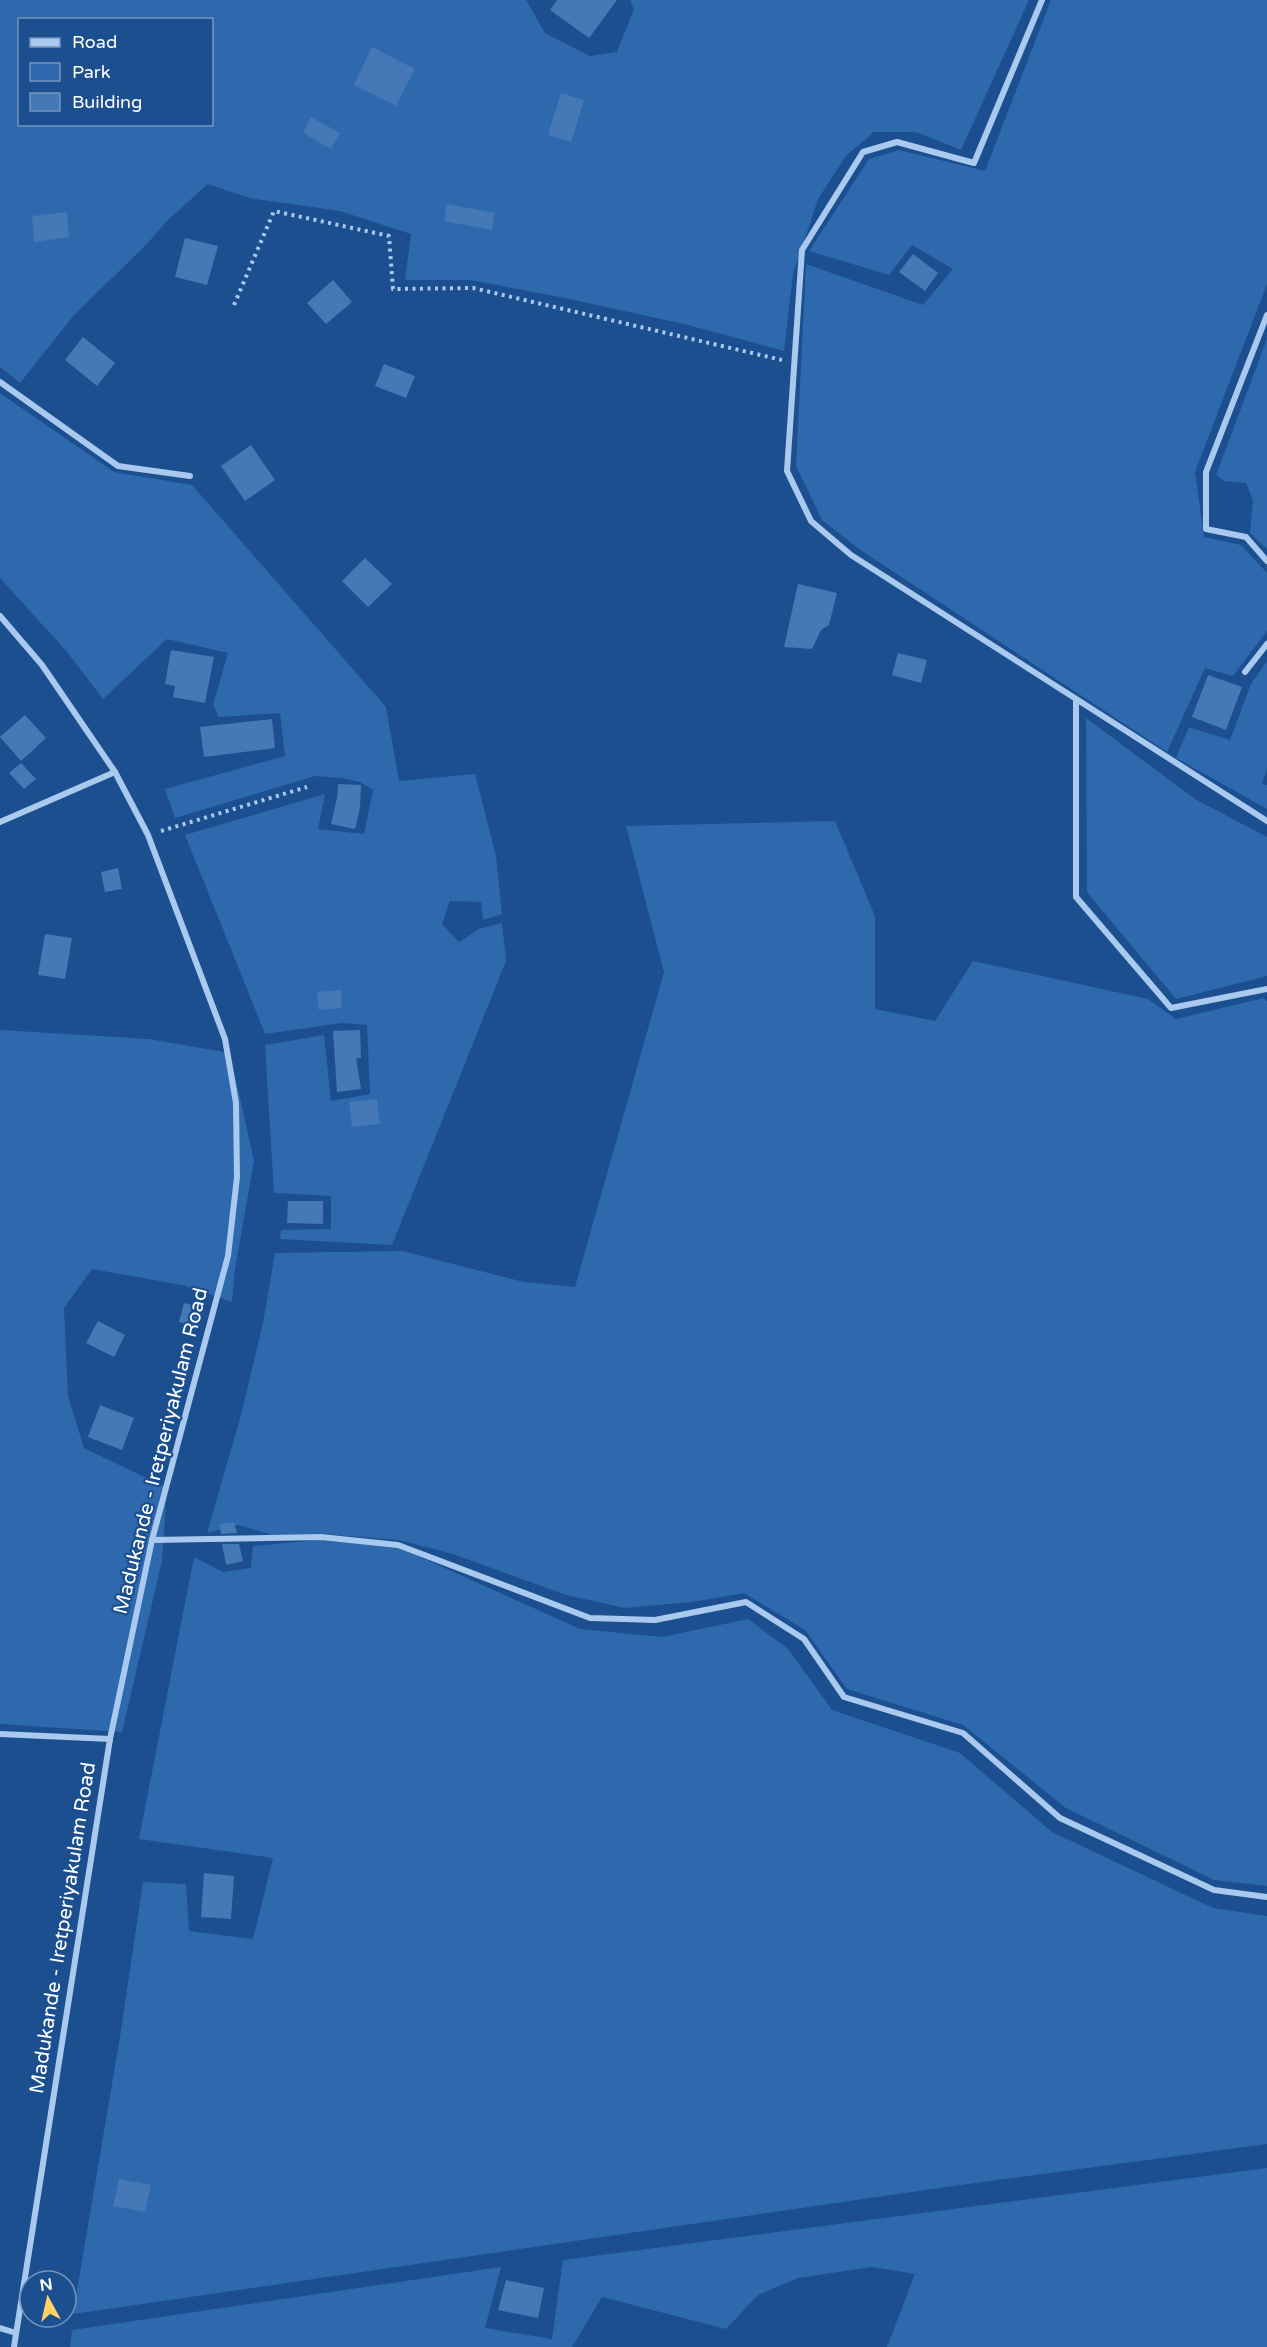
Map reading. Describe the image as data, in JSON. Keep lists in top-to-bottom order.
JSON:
{
  "streets": {
    "street": ["Madukande - Iretperiyakulam Road"]
  },
  "legend": ["Road", "Park", "Building"],
  "north": "top"
}
